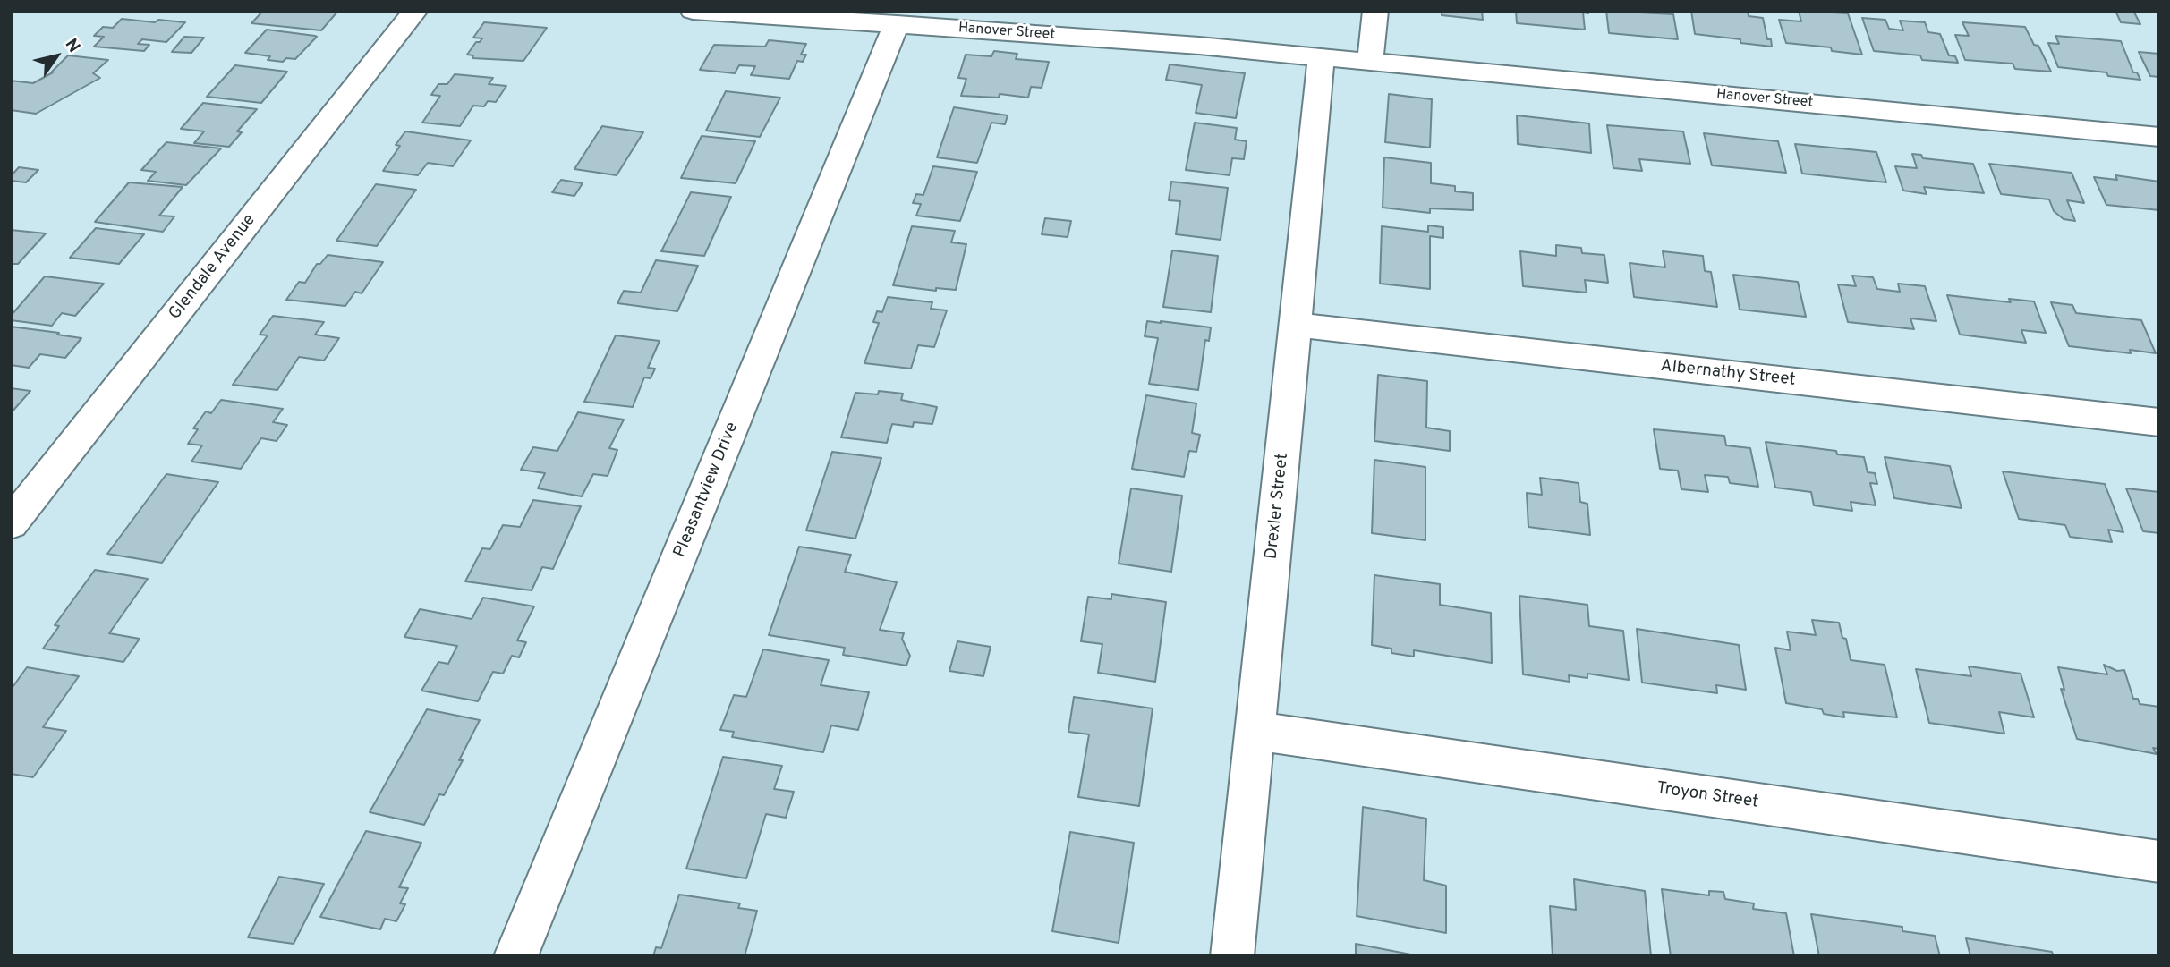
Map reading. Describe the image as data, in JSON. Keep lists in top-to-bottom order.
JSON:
{
  "streets": {
    "street": [
      "Hanover Street",
      "Glendale Avenue",
      "Albernathy Street",
      "Pleasantview Drive",
      "Drexler Street",
      "Troyon Street"
    ]
  },
  "crossings": [
    ["Hanover Street", "Pleasantview Drive"],
    ["Hanover Street", "Drexler Street"],
    ["Albernathy Street", "Drexler Street"],
    ["Drexler Street", "Troyon Street"]
  ],
  "north": "top right"
}
